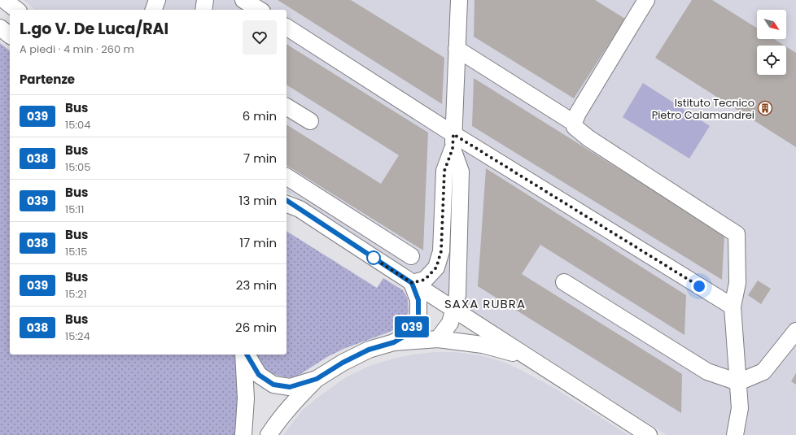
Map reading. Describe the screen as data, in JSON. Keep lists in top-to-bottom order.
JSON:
{
  "districts": ["SAXA RUBRA"],
  "places": {
    "building": ["Istituto Tecnico Pietro Calamandrei"]
  },
  "lines": ["bus line 039"],
  "north": "bottom right",
  "page": {
    "on_map": "039",
    "heading": [
      ["L.go V. De Luca/RAI", "A piedi · 4 min · 260 m"],
      "Partenze"
    ],
    "list": [
      {
        "mark": "039",
        "name": "Bus",
        "note": "15:04",
        "value": "6 min"
      },
      {
        "mark": "038",
        "name": "Bus",
        "note": "15:05",
        "value": "7 min"
      },
      {
        "mark": "039",
        "name": "Bus",
        "note": "15:11",
        "value": "13 min"
      },
      {
        "mark": "038",
        "name": "Bus",
        "note": "15:15",
        "value": "17 min"
      },
      {
        "mark": "039",
        "name": "Bus",
        "note": "15:21",
        "value": "23 min"
      },
      {
        "mark": "038",
        "name": "Bus",
        "note": "15:24",
        "value": "26 min"
      }
    ]
  }
}
